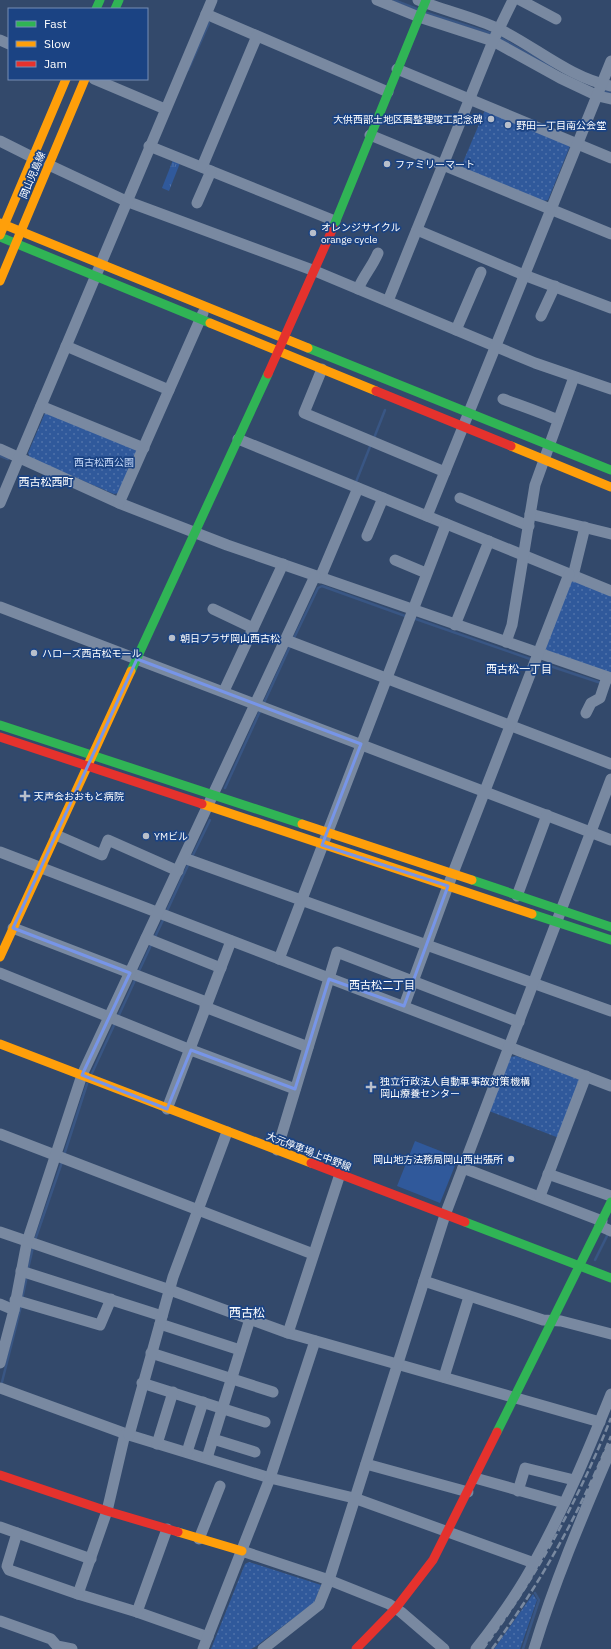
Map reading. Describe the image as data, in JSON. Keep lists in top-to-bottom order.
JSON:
{
  "streets": {
    "street": ["岡山児島線", "大元停車場上中野線"]
  },
  "districts": [
    "西古松西町",
    "西古松一丁目",
    "西古松二丁目",
    "西古松"
  ],
  "parks": ["西古松西公園"],
  "places": {
    "other": [
      "大供西部土地区画整理竣工記念碑",
      "野田一丁目南公会堂",
      "ファミリーマート",
      "オレンジサイクル orange cycle",
      "朝日プラザ岡山西古松",
      "ハローズ西古松モール",
      "YMビル",
      "岡山地方法務局岡山西出張所"
    ],
    "health": ["天声会おおもと病院", "独立行政法人自動車事故対策機構 岡山療養センター"]
  },
  "legend": ["Fast", "Slow", "Jam"]
}
